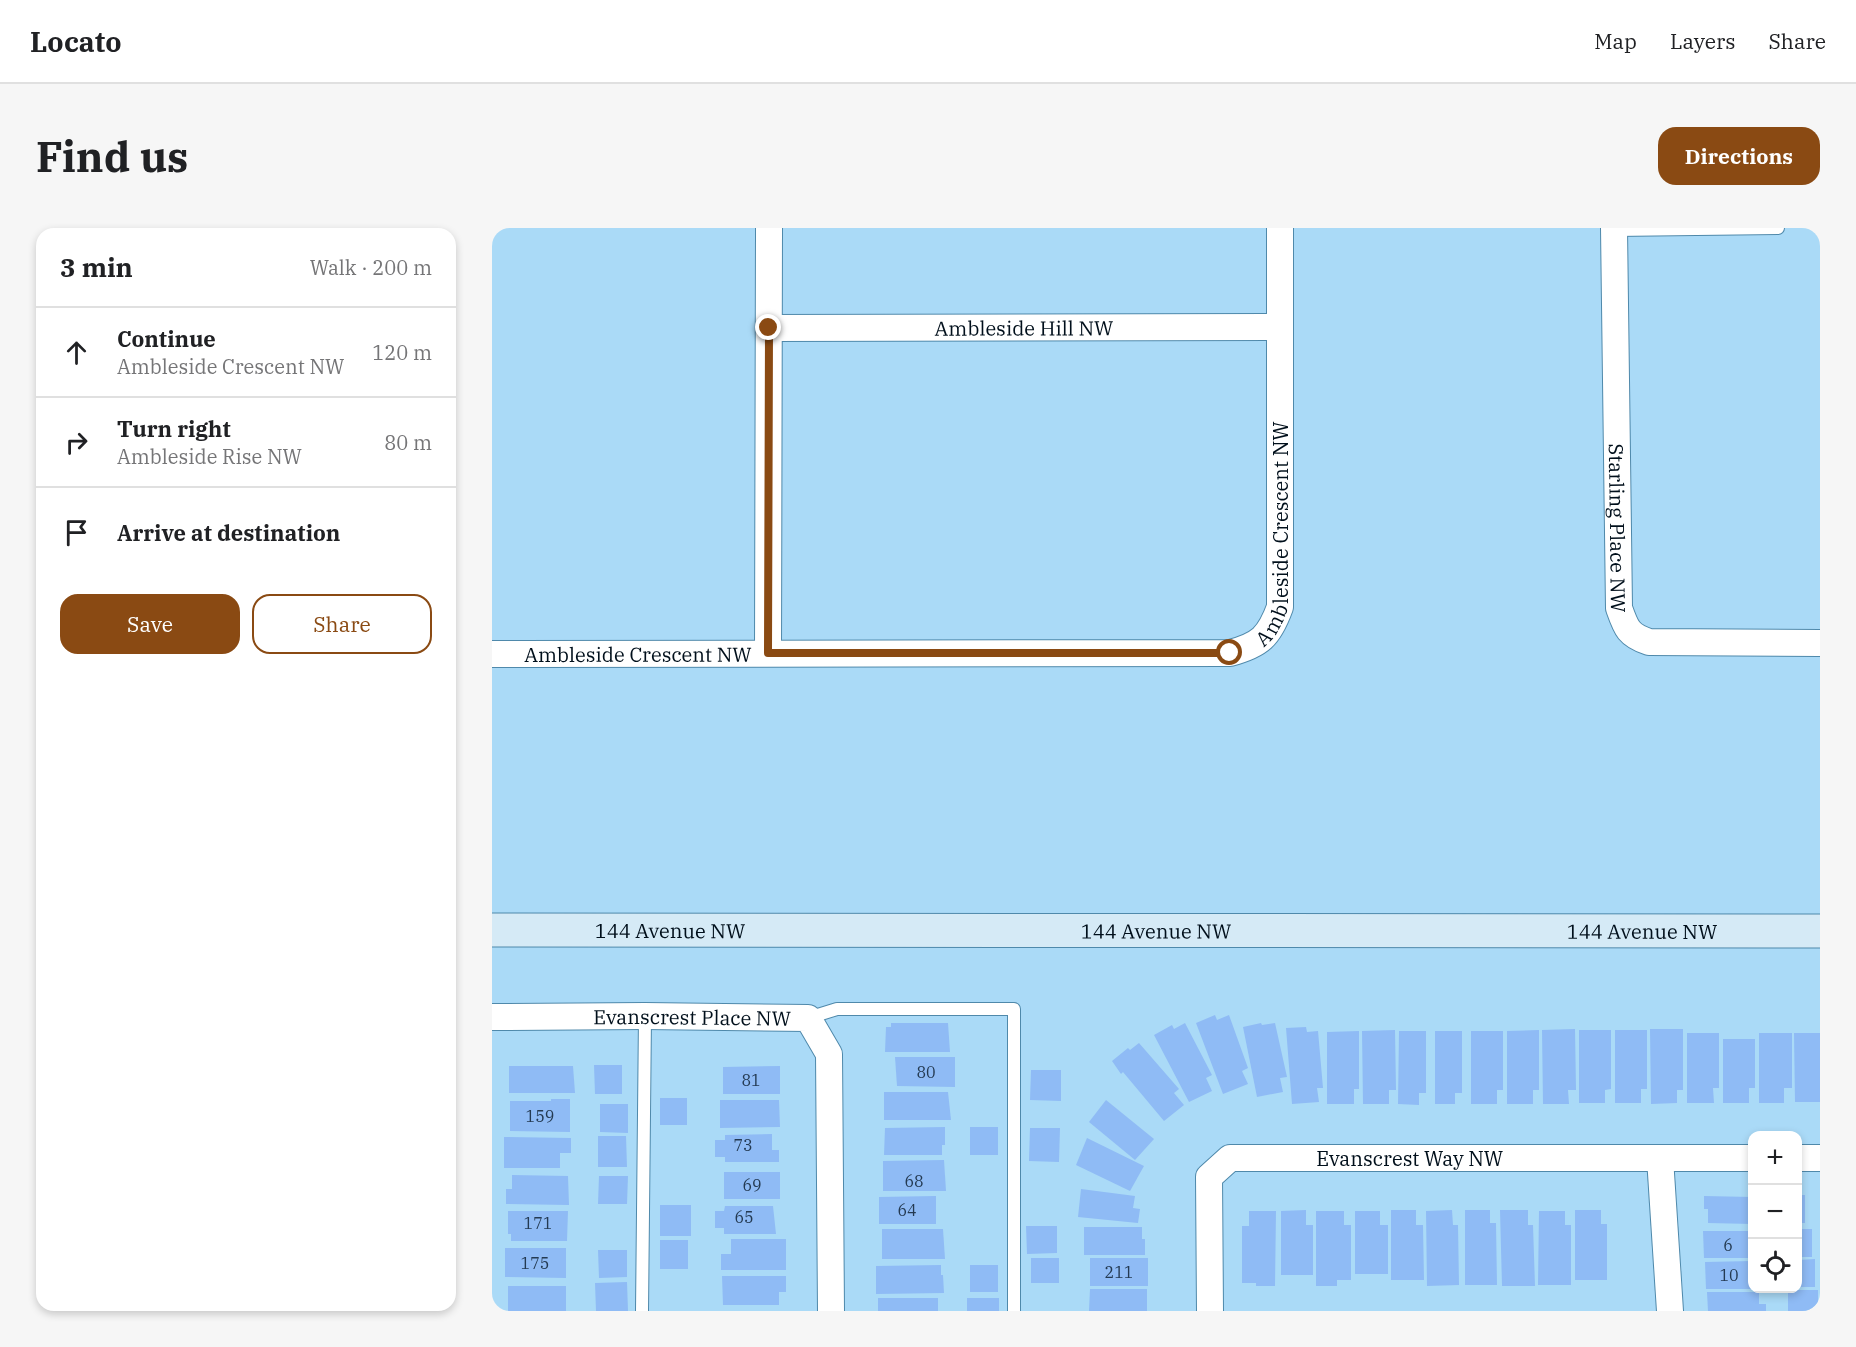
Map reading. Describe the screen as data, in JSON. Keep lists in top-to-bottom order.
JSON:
{
  "streets": {
    "main road": ["144 Avenue NW"],
    "street": [
      "Ambleside Hill NW",
      "Starling Place NW",
      "Ambleside Crescent NW",
      "Evanscrest Place NW",
      "Evanscrest Way NW"
    ]
  },
  "crossings": [
    ["Ambleside Hill NW", "Ambleside Crescent NW"]
  ],
  "house_numbers": [
    "80",
    "81",
    "159",
    "73",
    "68",
    "69",
    "64",
    "65",
    "171",
    "6",
    "175",
    "211",
    "10"
  ],
  "page": {
    "header": "Locato",
    "nav": ["Map", "Layers", "Share"],
    "buttons": [
      "Directions",
      ["Save", "Share"]
    ],
    "title": "Find us",
    "heading": ["3 min", "Walk · 200 m"],
    "list": [
      ["Continue", "Ambleside Crescent NW", "120 m"],
      ["Turn right", "Ambleside Rise NW", "80 m"],
      "Arrive at destination"
    ],
    "map_buttons": ["+", "−"]
  }
}
